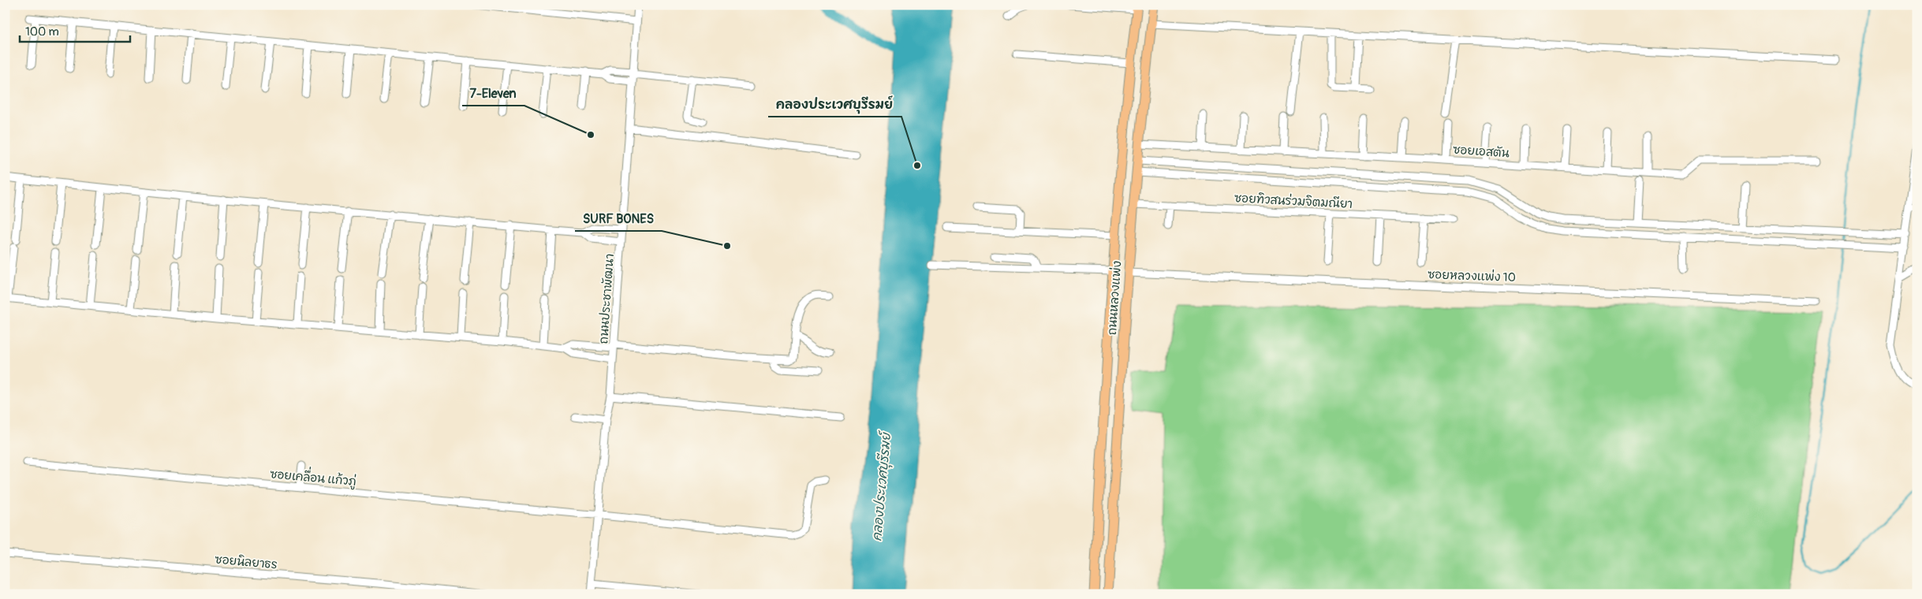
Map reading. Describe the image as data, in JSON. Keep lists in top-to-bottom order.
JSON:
{
  "streets": {
    "main road": ["ถนนหลวงแพ่ง"],
    "street": [
      "ซอยเอสตัน",
      "ซอยทิวสนร่วมจิตมณียา",
      "ซอยหลวงแพ่ง 10",
      "ถนนประชาพัฒนา",
      "ซอยเคลื่อน แก้วภู่",
      "ซอยนิลยาธร"
    ]
  },
  "crossings": [
    ["ซอยเอสตัน", "ถนนหลวงแพ่ง"],
    ["ซอยทิวสนร่วมจิตมณียา", "ถนนหลวงแพ่ง"],
    ["ซอยหลวงแพ่ง 10", "ถนนหลวงแพ่ง"],
    ["ถนนประชาพัฒนา", "ซอยเคลื่อน แก้วภู่"]
  ],
  "water": ["คลองประเวศบุรีรมย์"],
  "places": ["7-Eleven", "คลองประเวศบุรีรมย์", "SURF BONES"],
  "scale_bar": "100 m"
}
